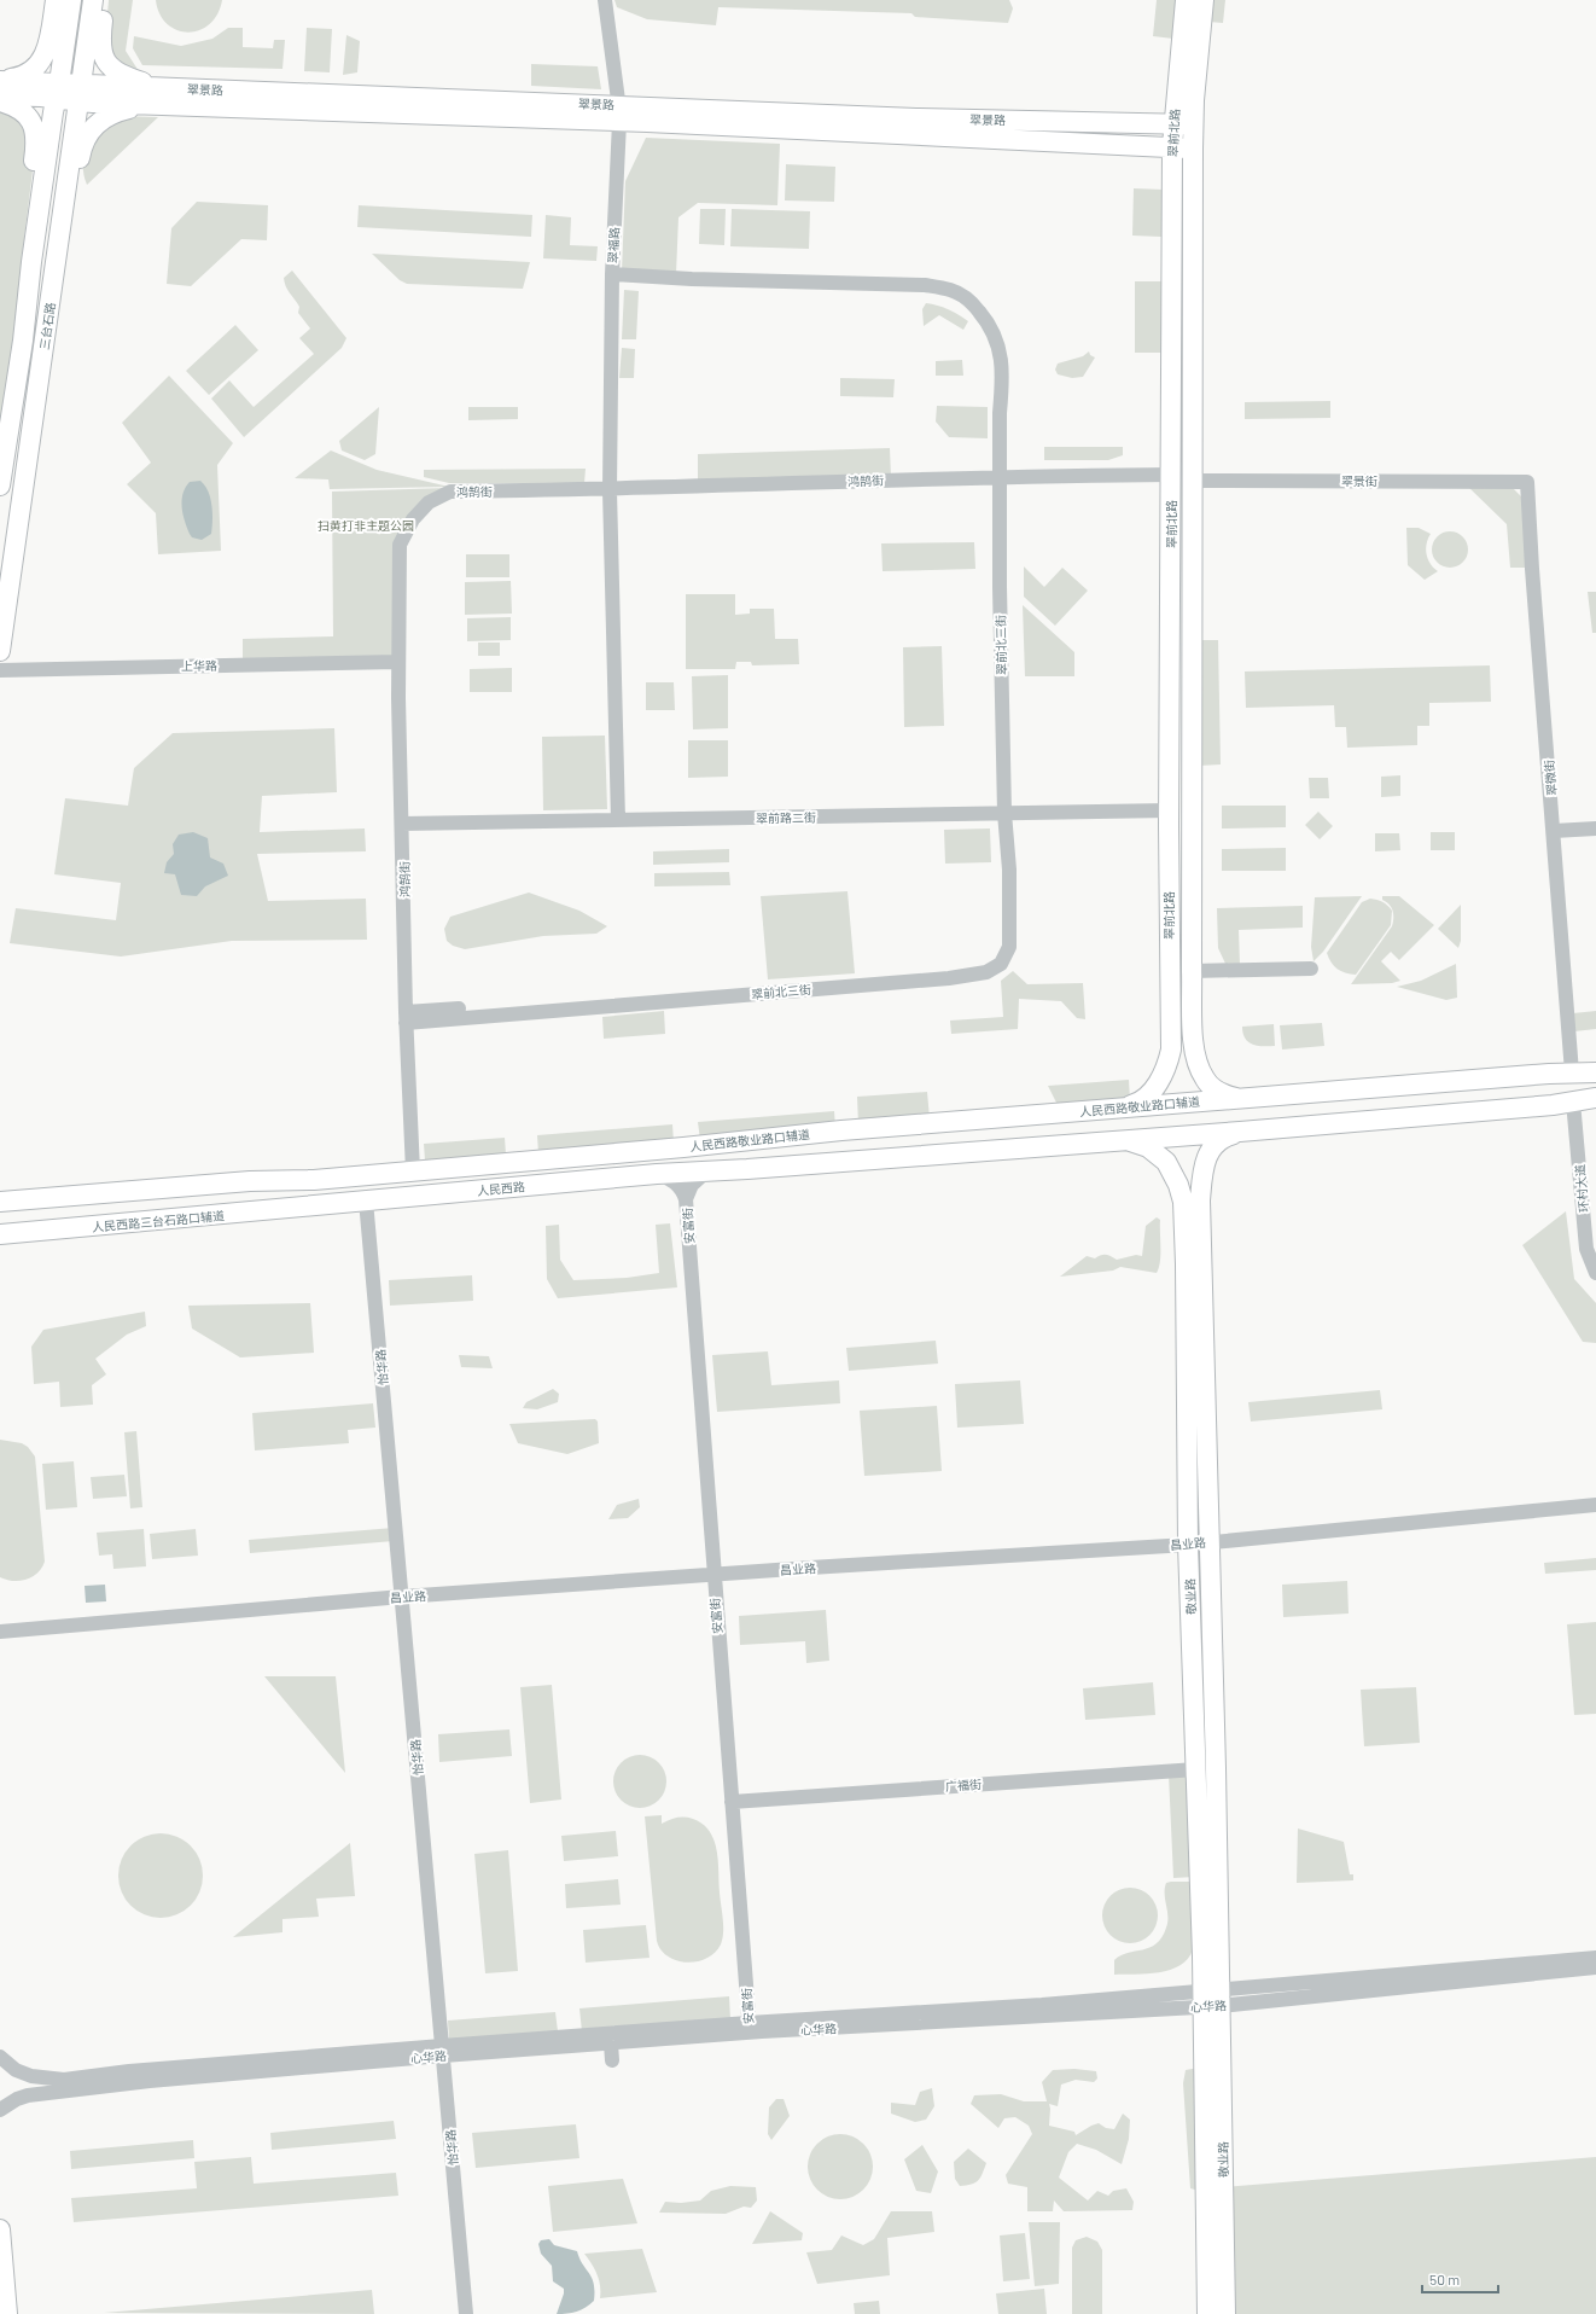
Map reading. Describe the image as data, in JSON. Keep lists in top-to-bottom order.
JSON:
{
  "streets": {
    "main road": [
      "翠景路",
      "翠前北路",
      "三台石路",
      "人民西路敬业路口辅道",
      "人民西路",
      "人民西路三台石路口辅道",
      "敬业路"
    ],
    "street": [
      "翠福路",
      "鸿鹄街",
      "翠景街",
      "翠前北三街",
      "上华路",
      "翠微街",
      "翠前路二街",
      "环村大道",
      "安富街",
      "怡华路",
      "昌业路",
      "广福街",
      "心华路"
    ]
  },
  "crossings": [
    ["翠景路", "翠前北路"],
    ["翠景路", "翠福路"],
    ["翠景路", "三台石路"],
    ["翠前北路", "鸿鹄街"],
    ["翠前北路", "翠景街"],
    ["翠前北路", "翠前路二街"],
    ["翠前北路", "人民西路敬业路口辅道"],
    ["翠福路", "鸿鹄街"],
    ["翠福路", "翠前北三街"],
    ["翠福路", "翠前路二街"],
    ["鸿鹄街", "翠前北三街"],
    ["鸿鹄街", "上华路"],
    ["鸿鹄街", "翠前路二街"],
    ["鸿鹄街", "人民西路"],
    ["翠景街", "翠微街"],
    ["翠前北三街", "翠前路二街"],
    ["翠微街", "人民西路敬业路口辅道"],
    ["人民西路敬业路口辅道", "人民西路"],
    ["人民西路敬业路口辅道", "环村大道"],
    ["人民西路敬业路口辅道", "安富街"],
    ["人民西路", "人民西路三台石路口辅道"],
    ["人民西路", "安富街"],
    ["人民西路", "怡华路"],
    ["安富街", "昌业路"],
    ["安富街", "广福街"],
    ["安富街", "心华路"],
    ["怡华路", "昌业路"],
    ["怡华路", "心华路"],
    ["昌业路", "敬业路"],
    ["敬业路", "广福街"],
    ["敬业路", "心华路"]
  ],
  "parks": ["扫黄打非主题公园"],
  "scale_bar": "50 m"
}
